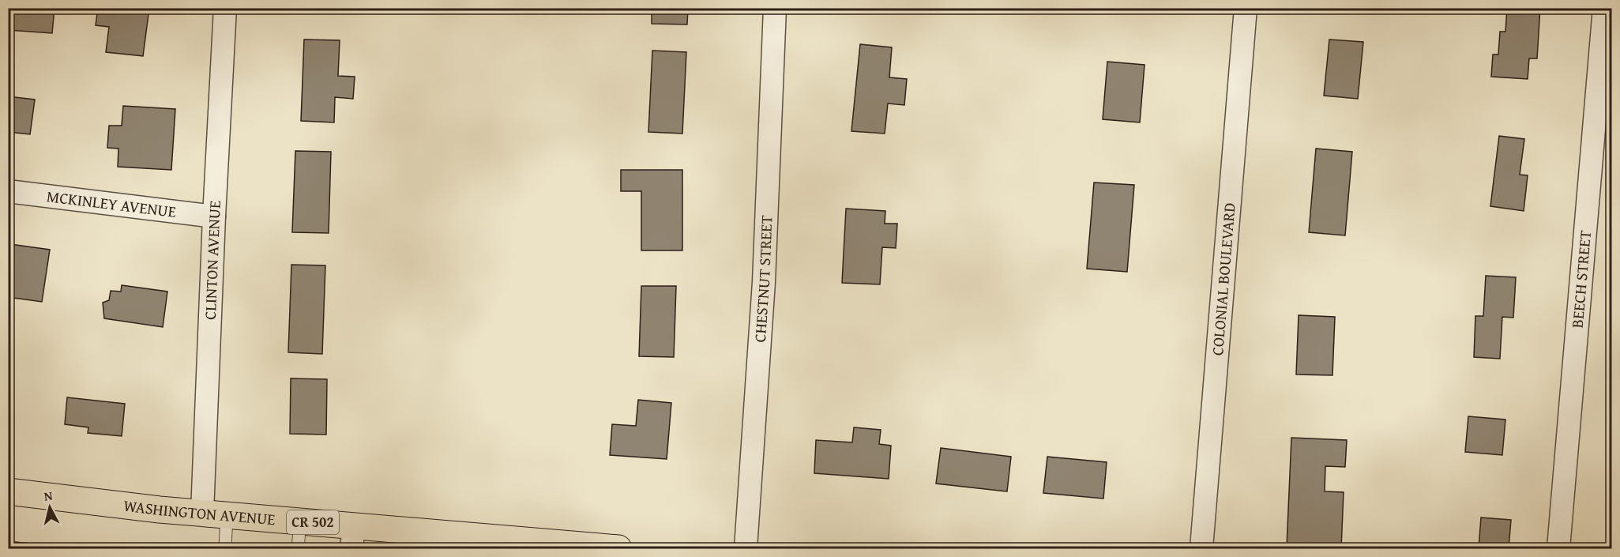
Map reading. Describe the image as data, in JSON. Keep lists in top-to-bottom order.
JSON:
{
  "streets": {
    "main road": ["WASHINGTON AVENUE", "CR 502"],
    "street": [
      "MCKINLEY AVENUE",
      "CLINTON AVENUE",
      "BEECH STREET",
      "CHESTNUT STREET",
      "COLONIAL BOULEVARD"
    ]
  },
  "crossings": [
    ["MCKINLEY AVENUE", "CLINTON AVENUE"],
    ["CLINTON AVENUE", "WASHINGTON AVENUE"]
  ],
  "north": "top"
}
